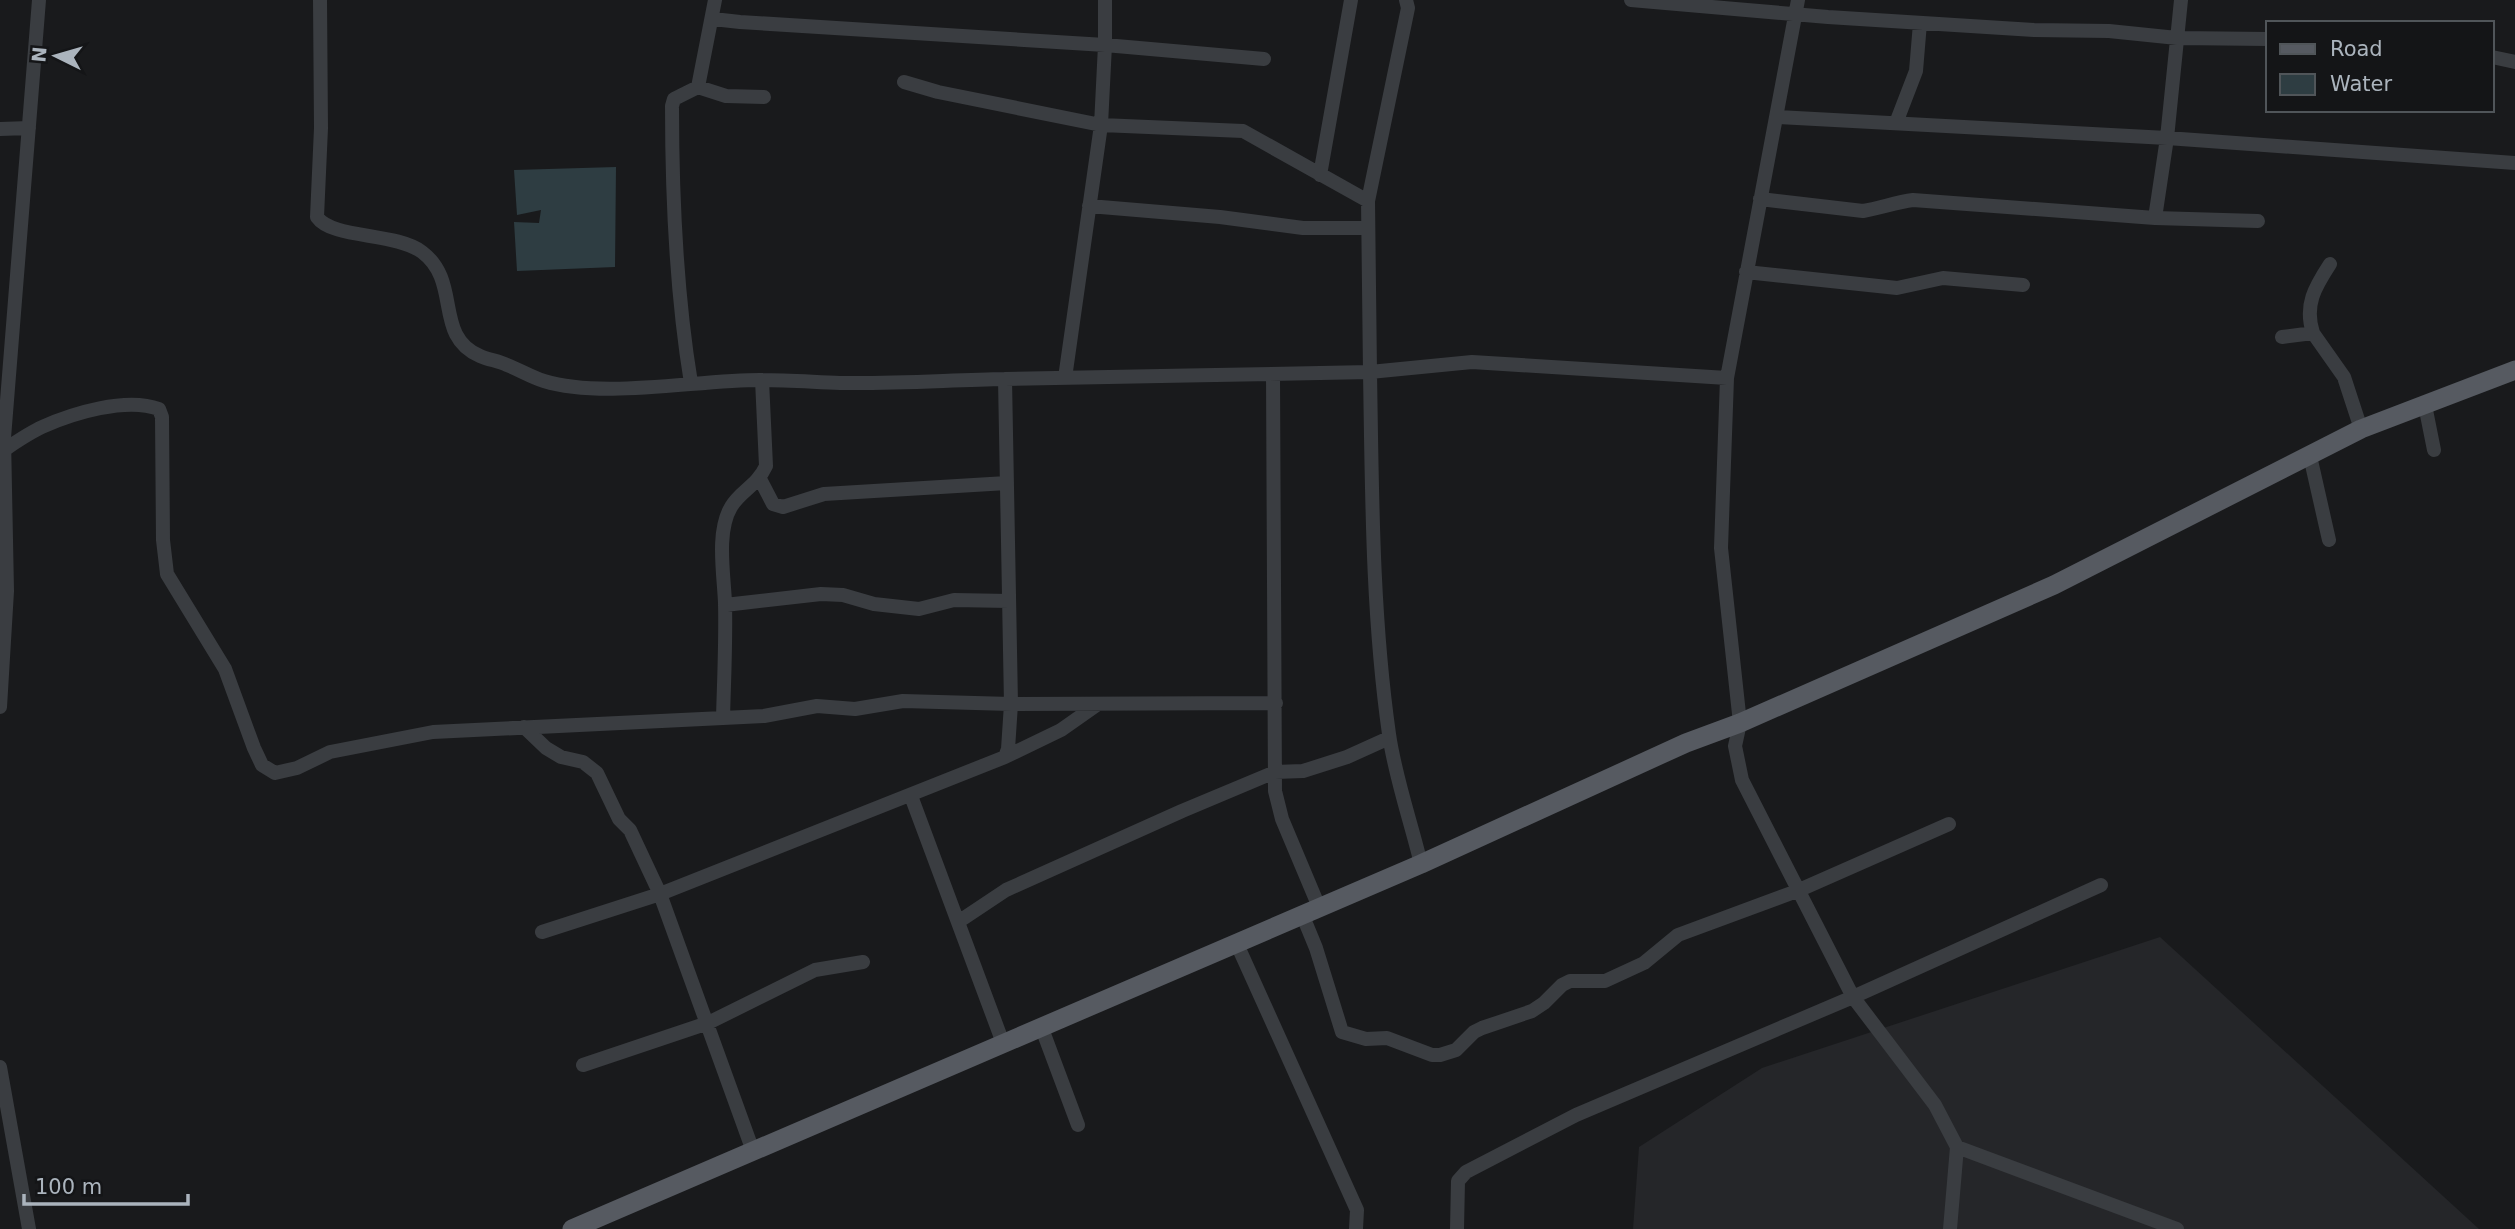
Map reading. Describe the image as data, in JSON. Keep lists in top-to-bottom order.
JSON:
{
  "legend": ["Road", "Water"],
  "scale_bar": "100 m",
  "north": "left"
}
